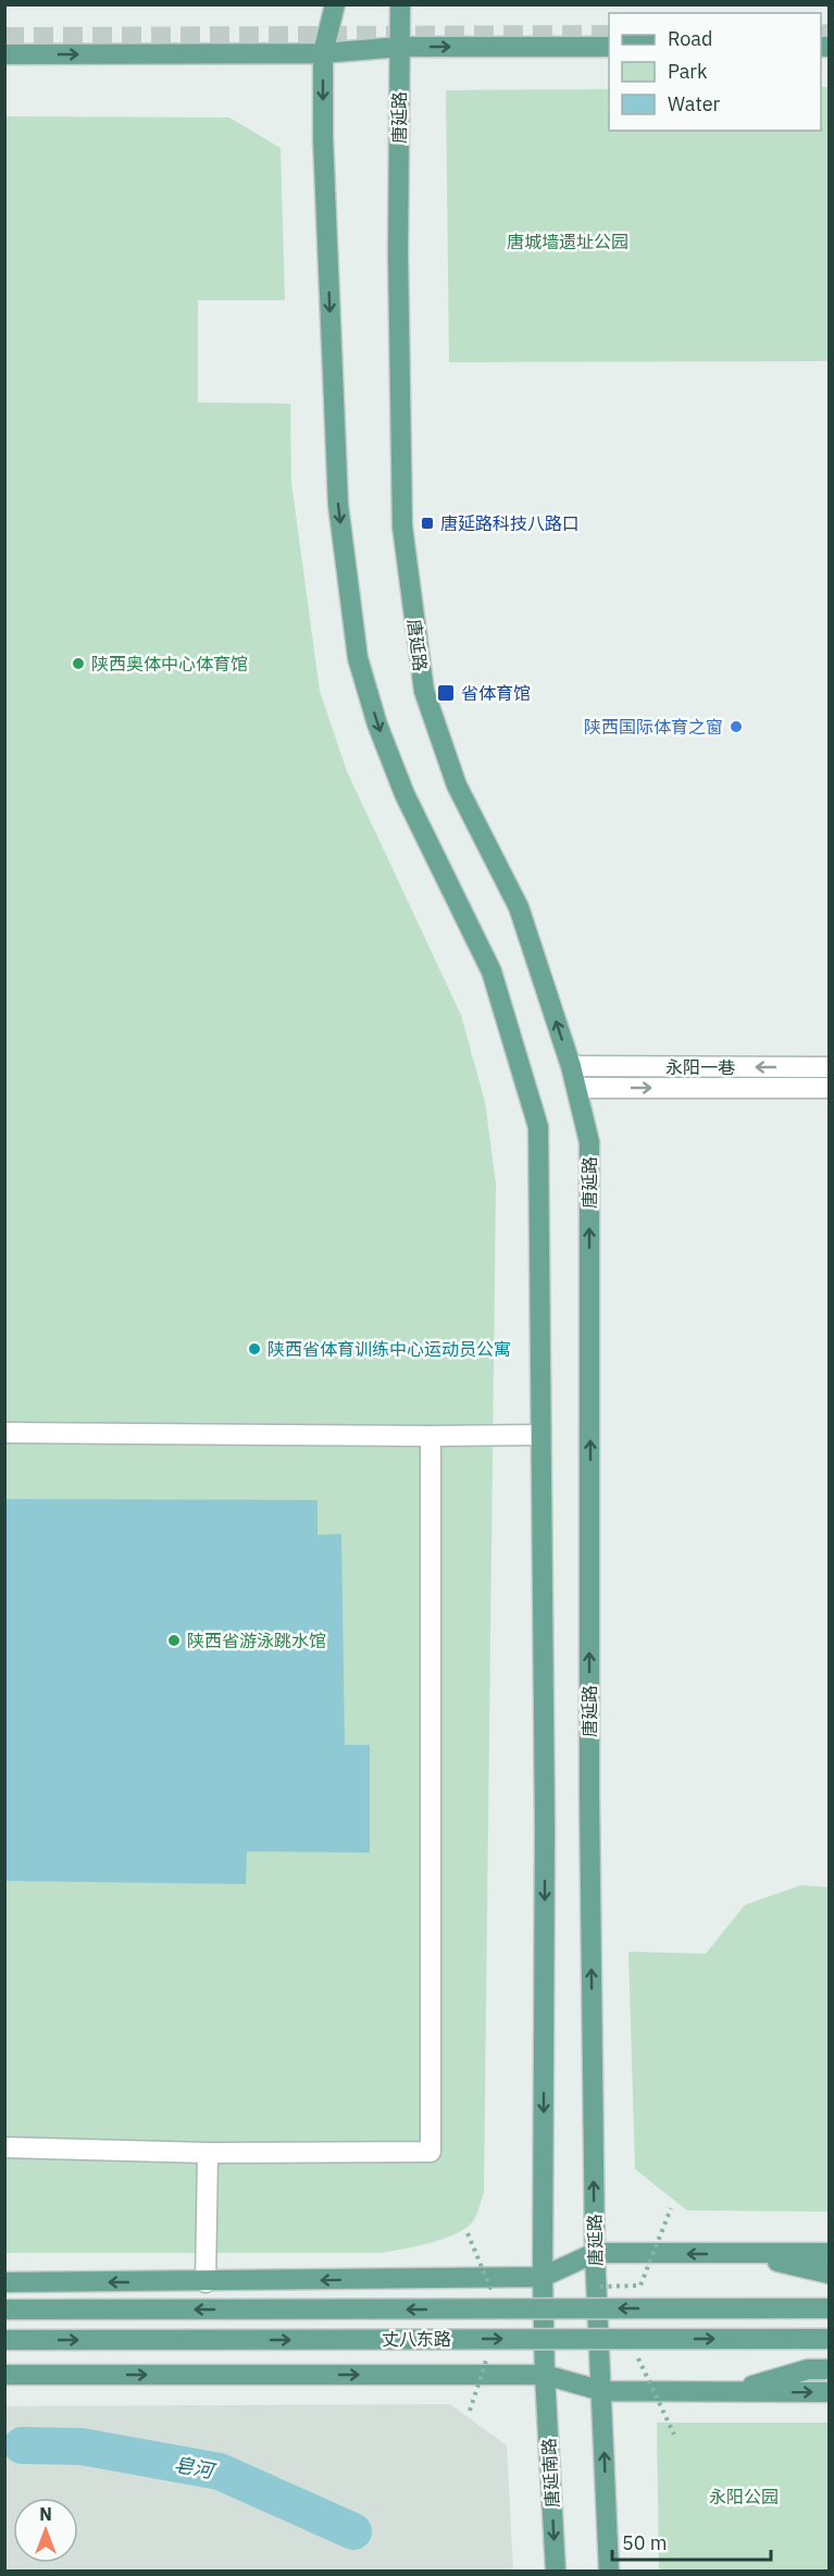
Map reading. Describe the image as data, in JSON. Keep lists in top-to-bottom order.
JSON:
{
  "streets": {
    "main road": ["唐延路", "丈八东路", "唐延南路"],
    "street": ["永阳一巷"]
  },
  "crossings": [
    ["唐延路", "永阳一巷"],
    ["唐延路", "丈八东路"],
    ["丈八东路", "唐延南路"]
  ],
  "water": ["皂河"],
  "parks": ["唐城墙遗址公园", "永阳公园"],
  "places": {
    "transit": ["唐延路科技八路口", "省体育馆"],
    "other": [
      "陕西奥体中心体育馆",
      "陕西国际体育之窗",
      "陕西省体育训练中心运动员公寓",
      "陕西省游泳跳水馆"
    ]
  },
  "legend": ["Road", "Park", "Water"],
  "scale_bar": "50 m",
  "north": "top"
}
